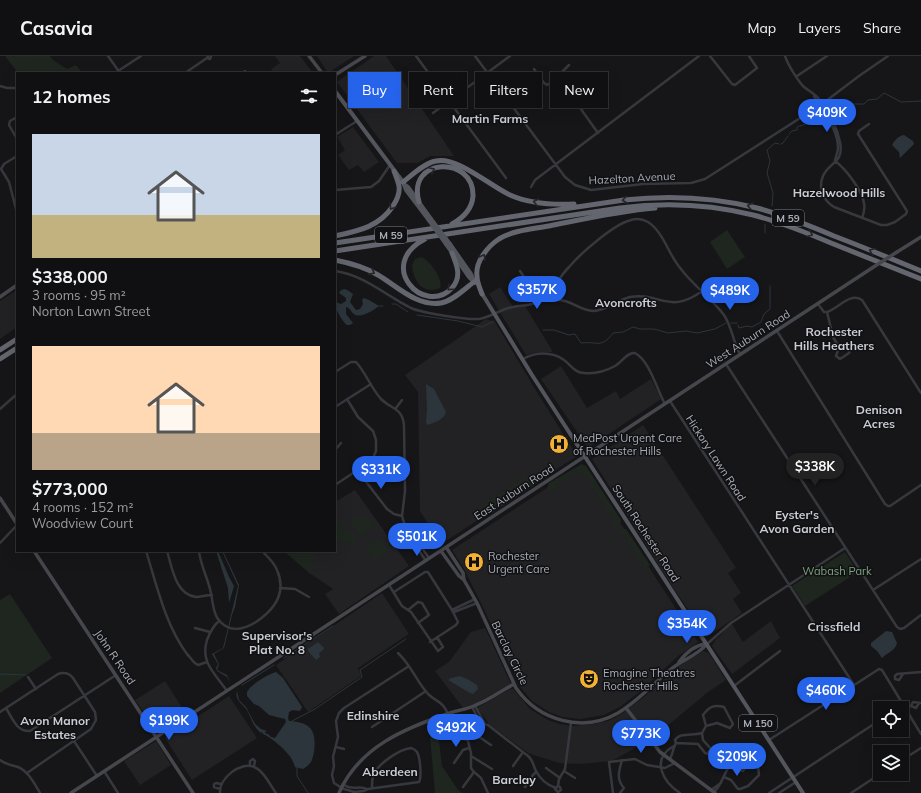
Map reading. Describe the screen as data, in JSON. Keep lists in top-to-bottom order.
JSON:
{
  "streets": {
    "highway": ["M 59"],
    "main road": [
      "West Auburn Road",
      "East Auburn Road",
      "South Rochester Road",
      "Barclay Circle",
      "John R Road",
      "M 150"
    ],
    "street": ["Hazelton Avenue", "Hickory Lawn Road"]
  },
  "crossings": [
    ["West Auburn Road", "Hickory Lawn Road"],
    ["West Auburn Road", "East Auburn Road"],
    ["West Auburn Road", "South Rochester Road"],
    ["East Auburn Road", "South Rochester Road"],
    ["East Auburn Road", "Barclay Circle"],
    ["East Auburn Road", "John R Road"],
    ["South Rochester Road", "Barclay Circle"]
  ],
  "districts": [
    "Martin Farms",
    "Hazelwood Hills",
    "Avoncrofts",
    "Rochester Hills Heathers",
    "Denison Acres",
    "Eyster's Avon Garden",
    "Crissfield",
    "Supervisor's Plat No. 8",
    "Edinshire",
    "Avon Manor Estates",
    "Aberdeen",
    "Barclay"
  ],
  "parks": ["Wabash Park"],
  "places": {
    "hospital": ["MedPost Urgent Care of Rochester Hills", "Rochester Urgent Care"],
    "theatre": ["Emagine Theatres Rochester Hills"]
  },
  "page": {
    "header": "Casavia",
    "nav": ["Map", "Layers", "Share"],
    "chip": [
      "Buy",
      "Rent",
      "Filters",
      "New"
    ],
    "heading": "12 homes",
    "price": [
      "$409K",
      "$357K",
      "$489K",
      "$338K",
      "$331K",
      "$501K",
      "$354K",
      "$460K",
      "$199K",
      "$492K",
      "$773K",
      "$209K"
    ],
    "list": [
      {
        "name": "$338,000",
        "note": "3 rooms · 95 m² · Norton Lawn Street"
      },
      {
        "name": "$773,000",
        "note": "4 rooms · 152 m² · Woodview Court"
      }
    ]
  }
}
